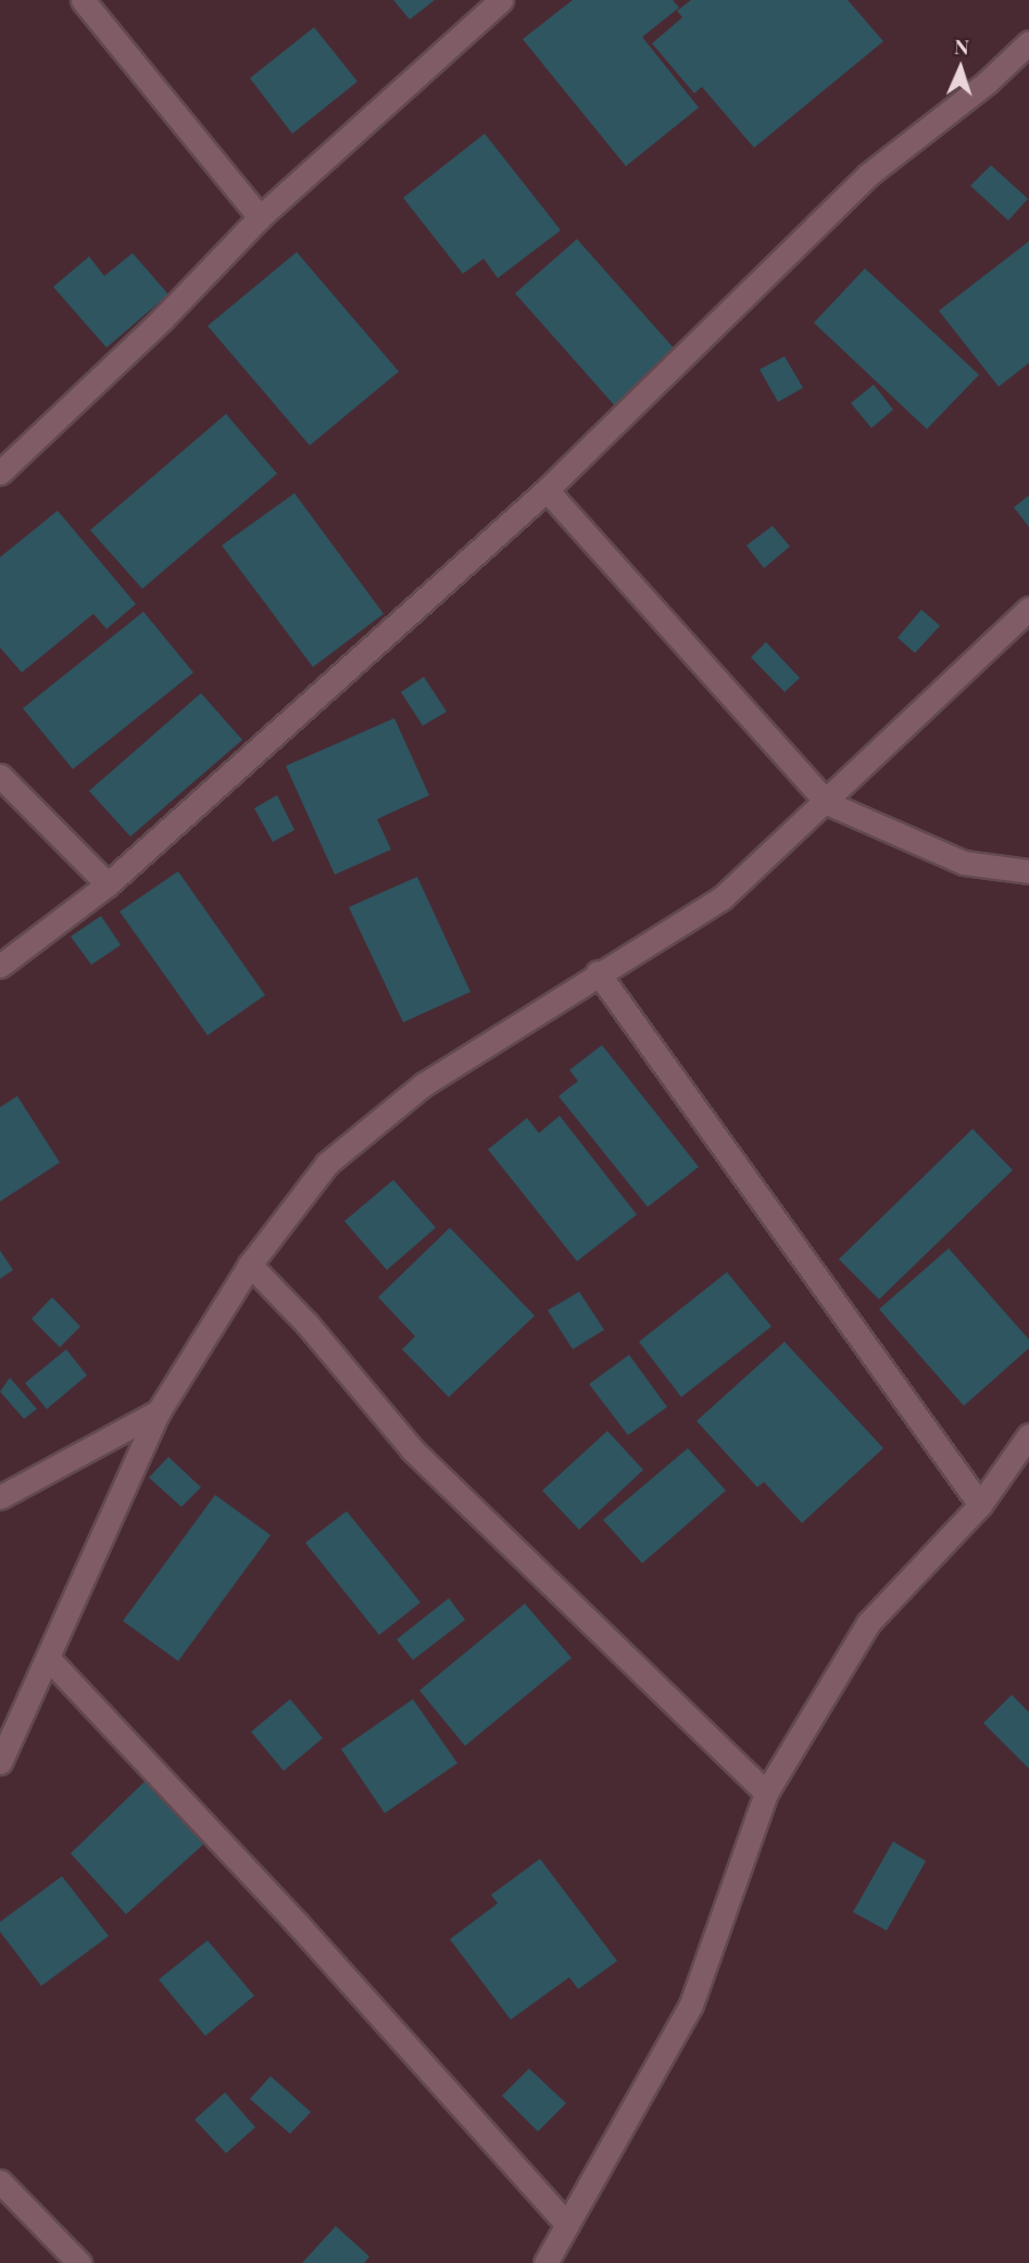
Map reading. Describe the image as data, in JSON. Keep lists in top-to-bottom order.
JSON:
{
  "north": "top"
}
